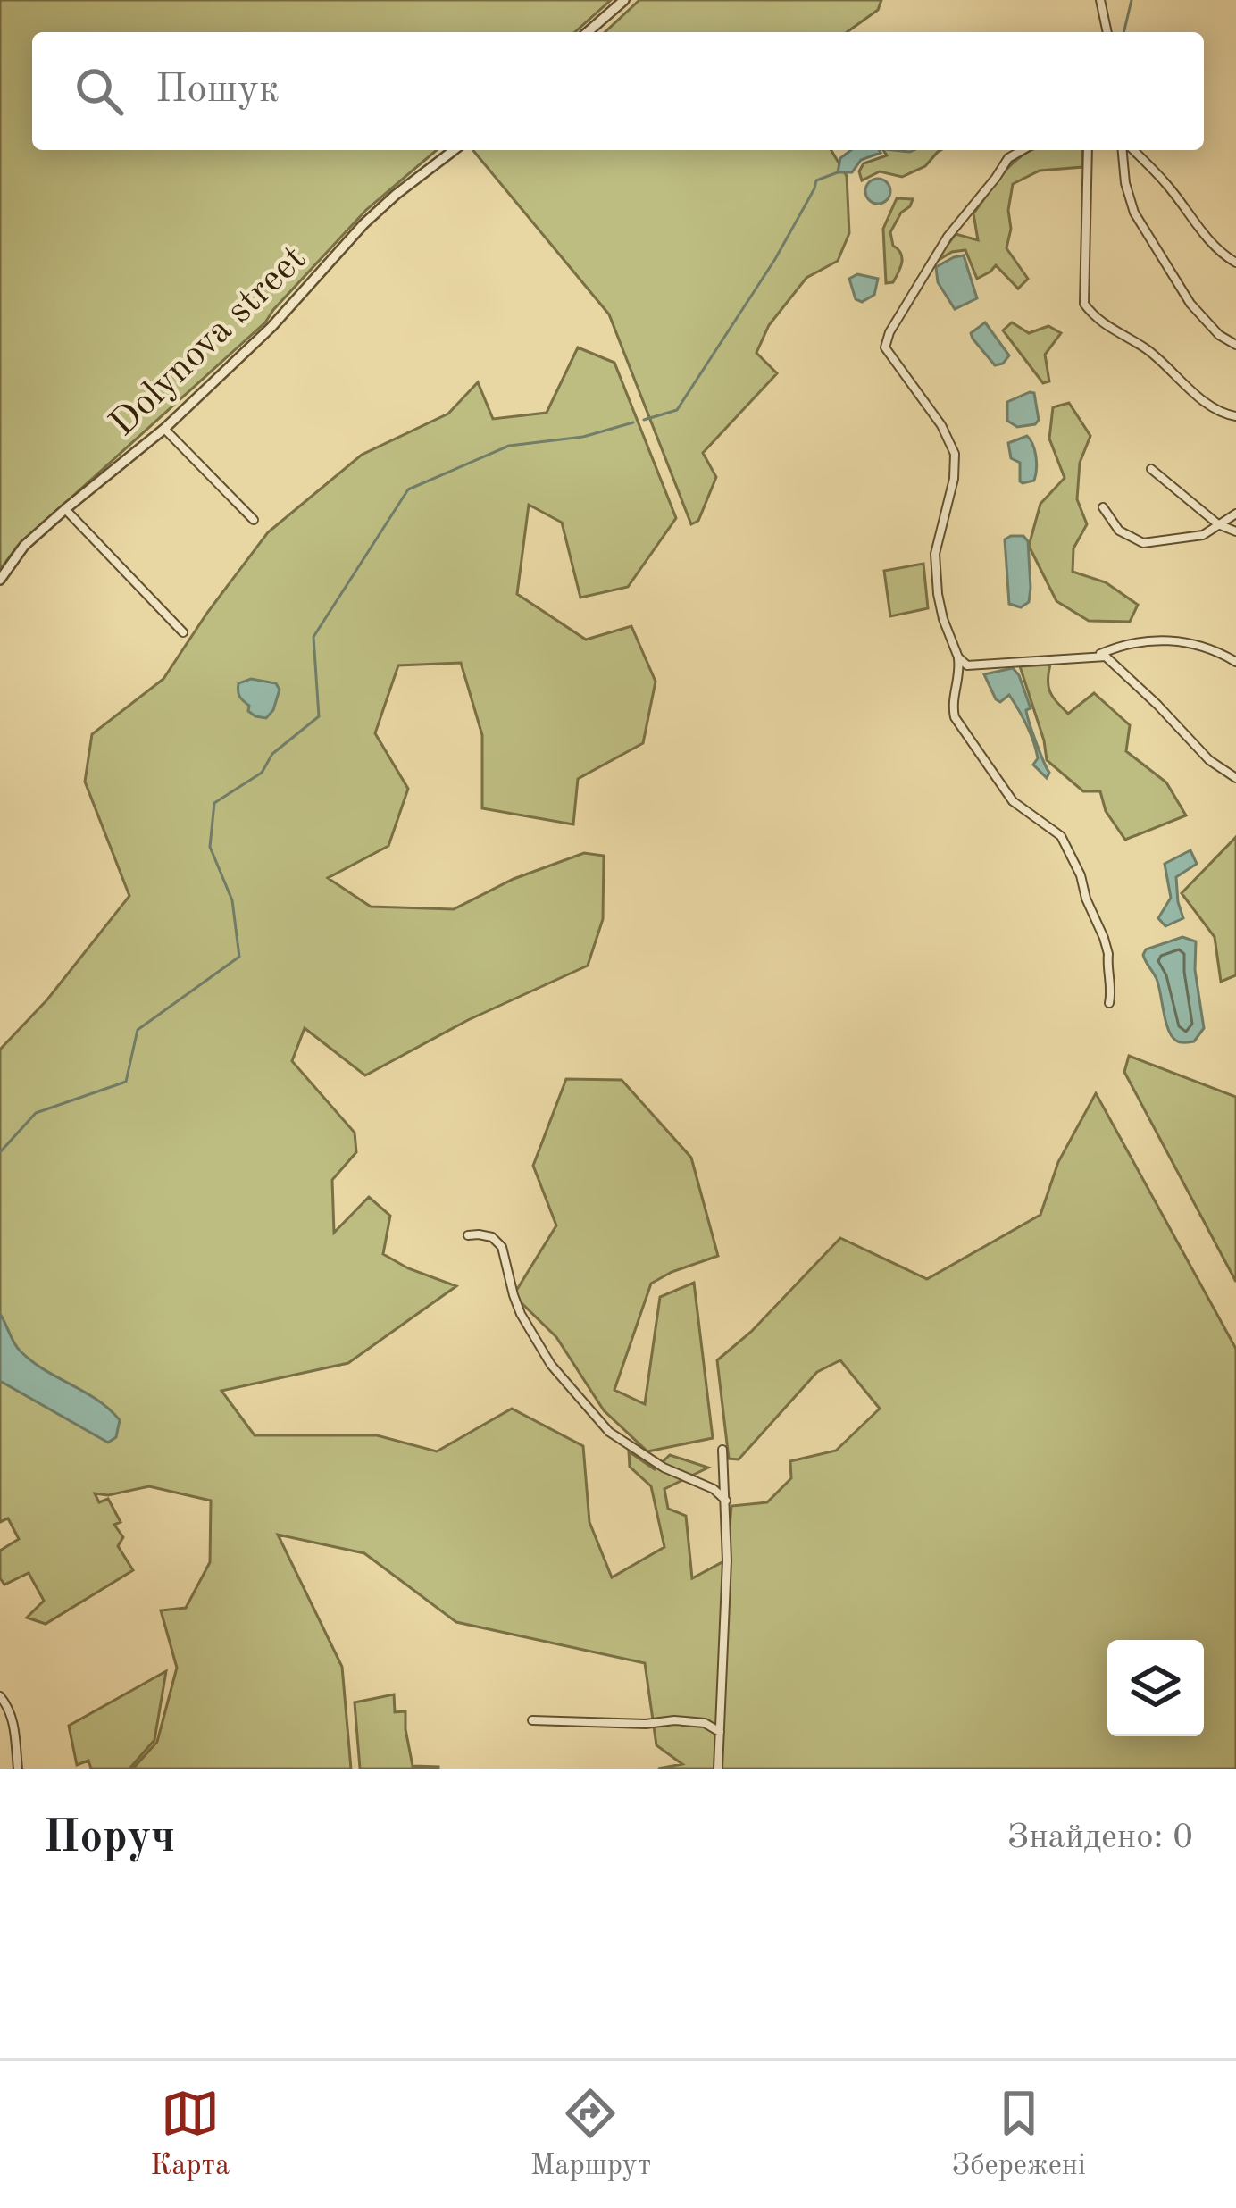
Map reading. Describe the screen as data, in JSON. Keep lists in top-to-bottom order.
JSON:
{
  "streets": {
    "street": ["Dolynova street"]
  },
  "page": {
    "search": "Пошук",
    "heading": ["Поруч", "Знайдено: 0"],
    "nav": ["Карта", "Маршрут", "Збережені"]
  }
}
